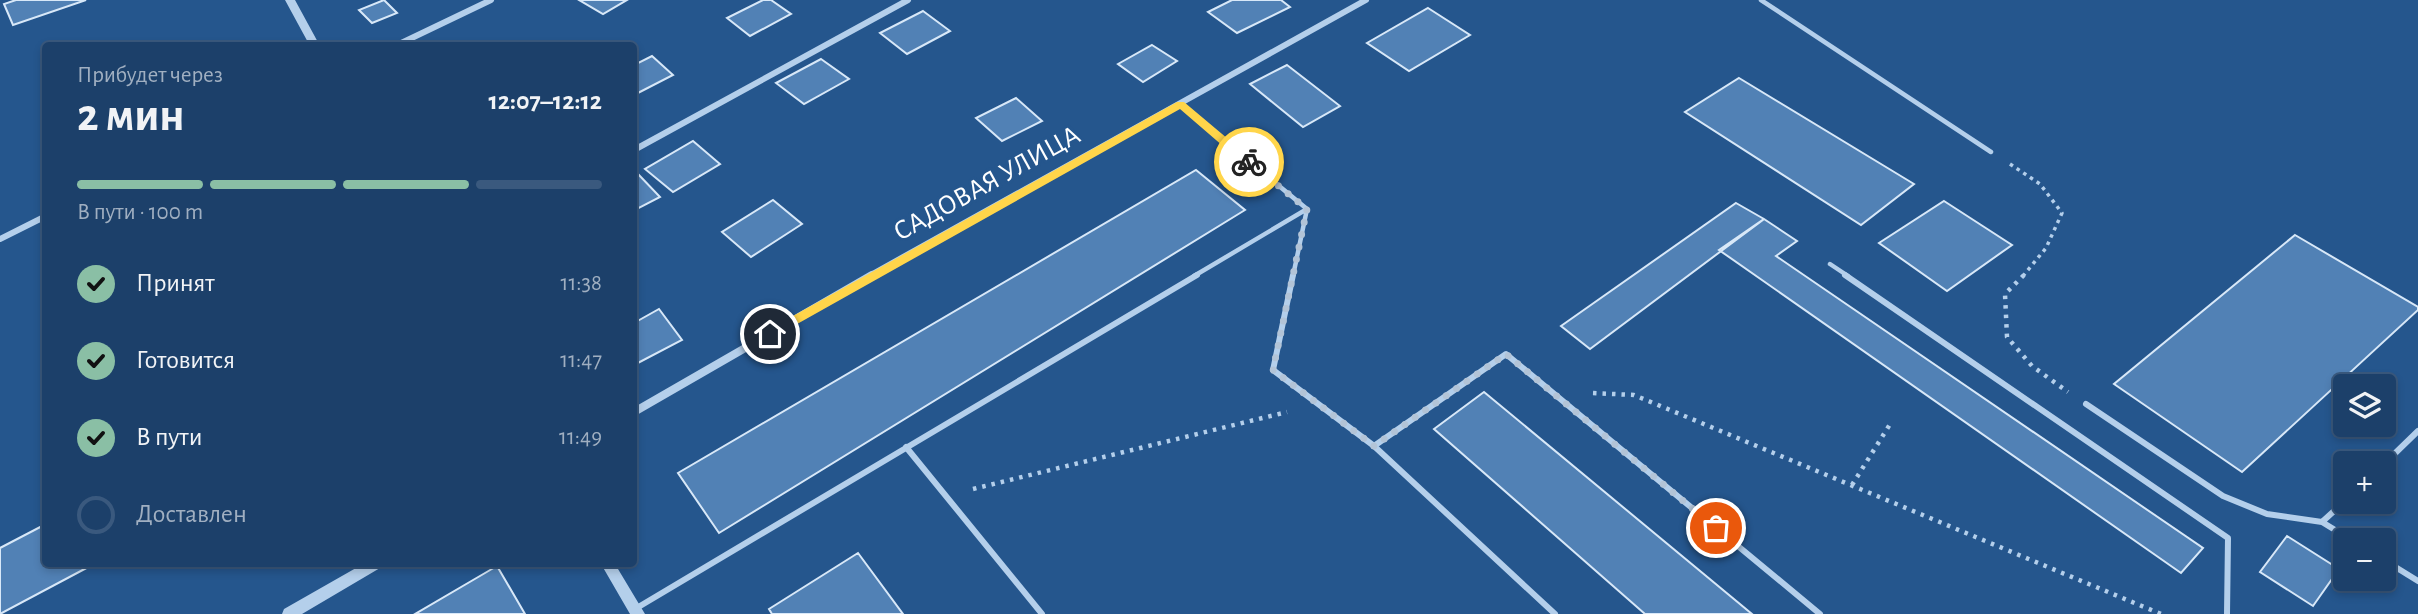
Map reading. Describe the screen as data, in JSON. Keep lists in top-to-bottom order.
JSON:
{
  "streets": {
    "street": ["САДОВАЯ УЛИЦА"]
  },
  "page": {
    "heading": ["2 мин", "Прибудет через", "12:07–12:12"],
    "bar": "В пути · 100 m",
    "list": [
      ["Принят", "11:38"],
      ["Готовится", "11:47"],
      ["В пути", "11:49"],
      "Доставлен"
    ],
    "map_buttons": ["+", "−"]
  }
}
